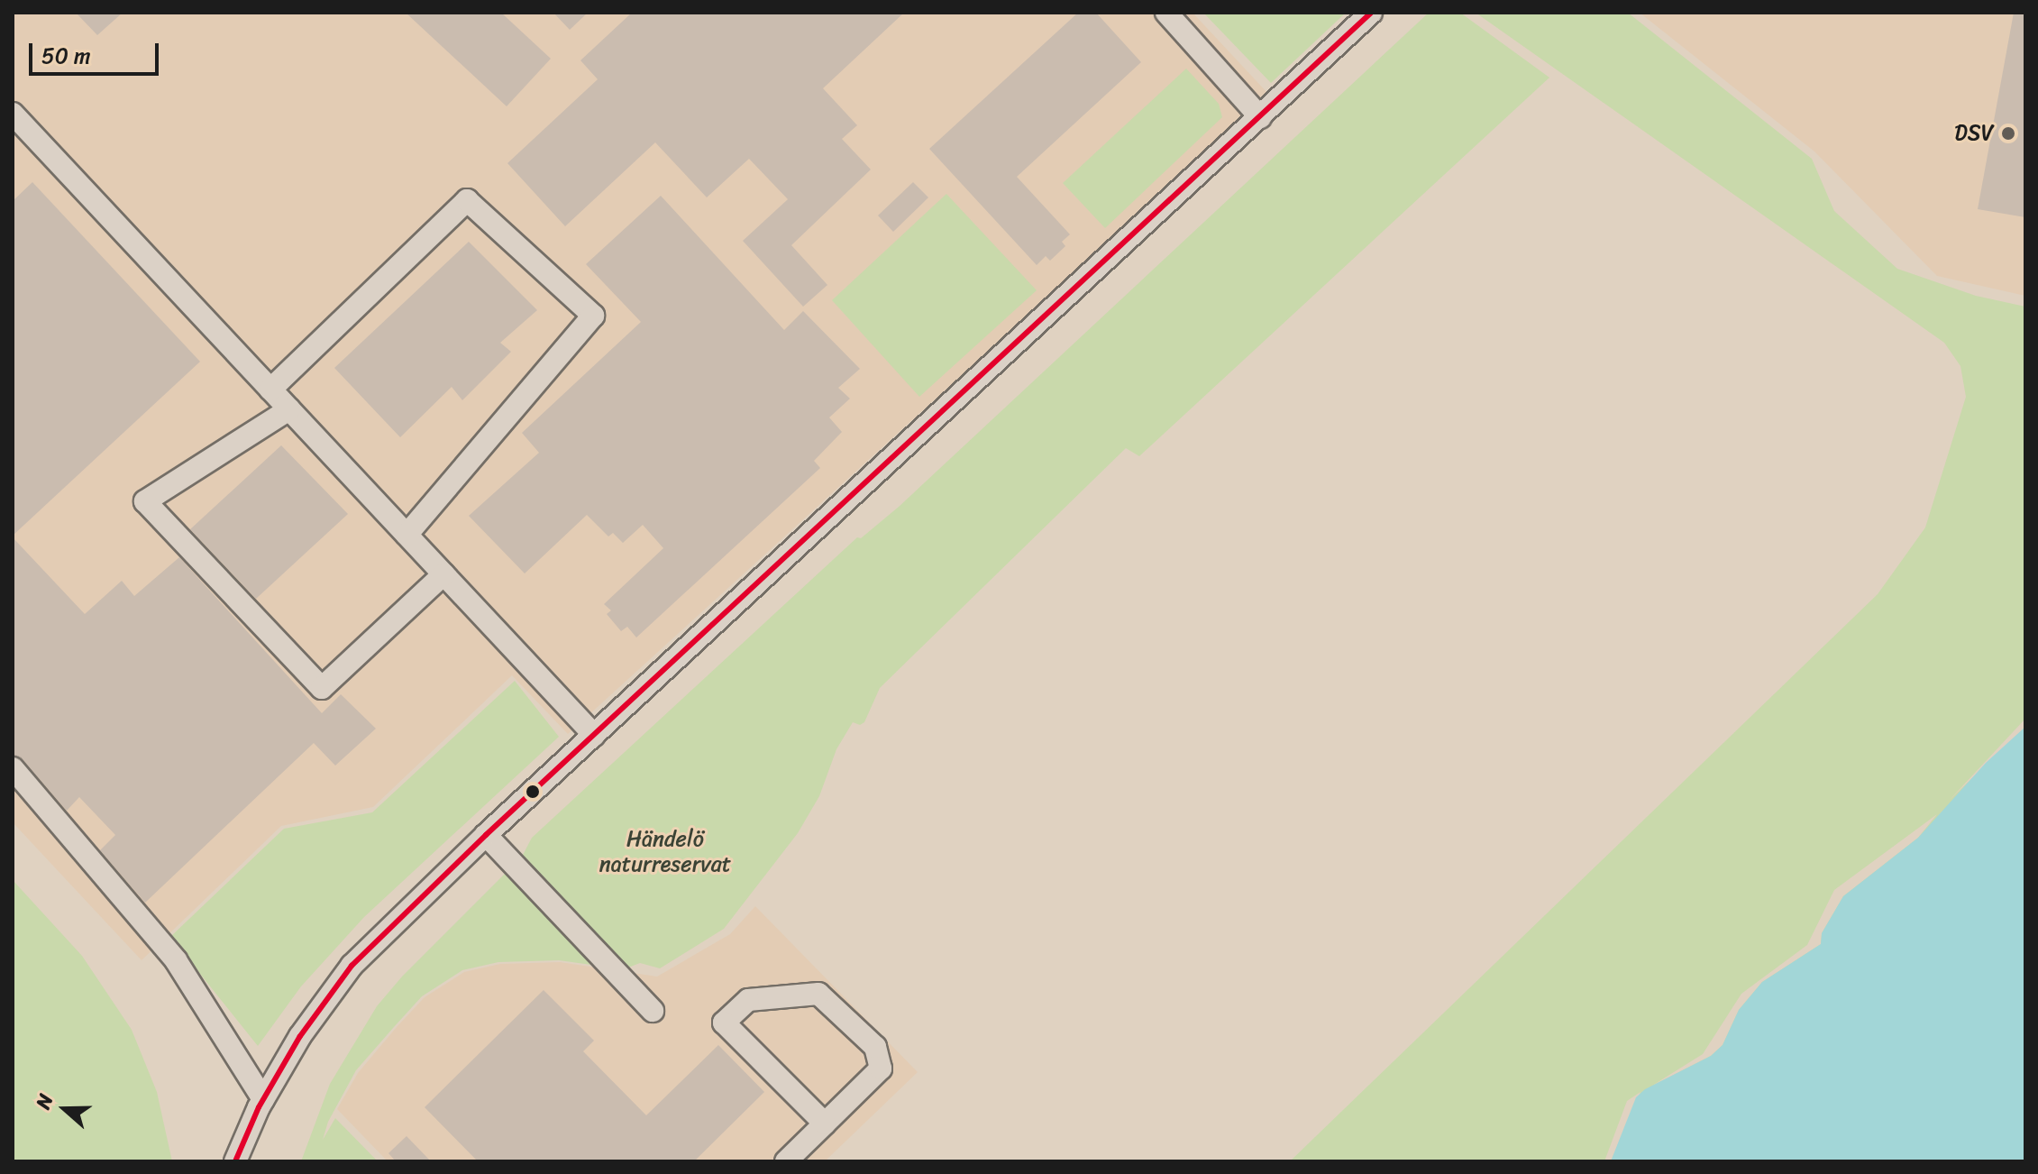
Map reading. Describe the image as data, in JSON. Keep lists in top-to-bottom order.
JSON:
{
  "parks": ["Händelö naturreservat"],
  "places": ["DSV"],
  "scale_bar": "50 m",
  "north": "left"
}
